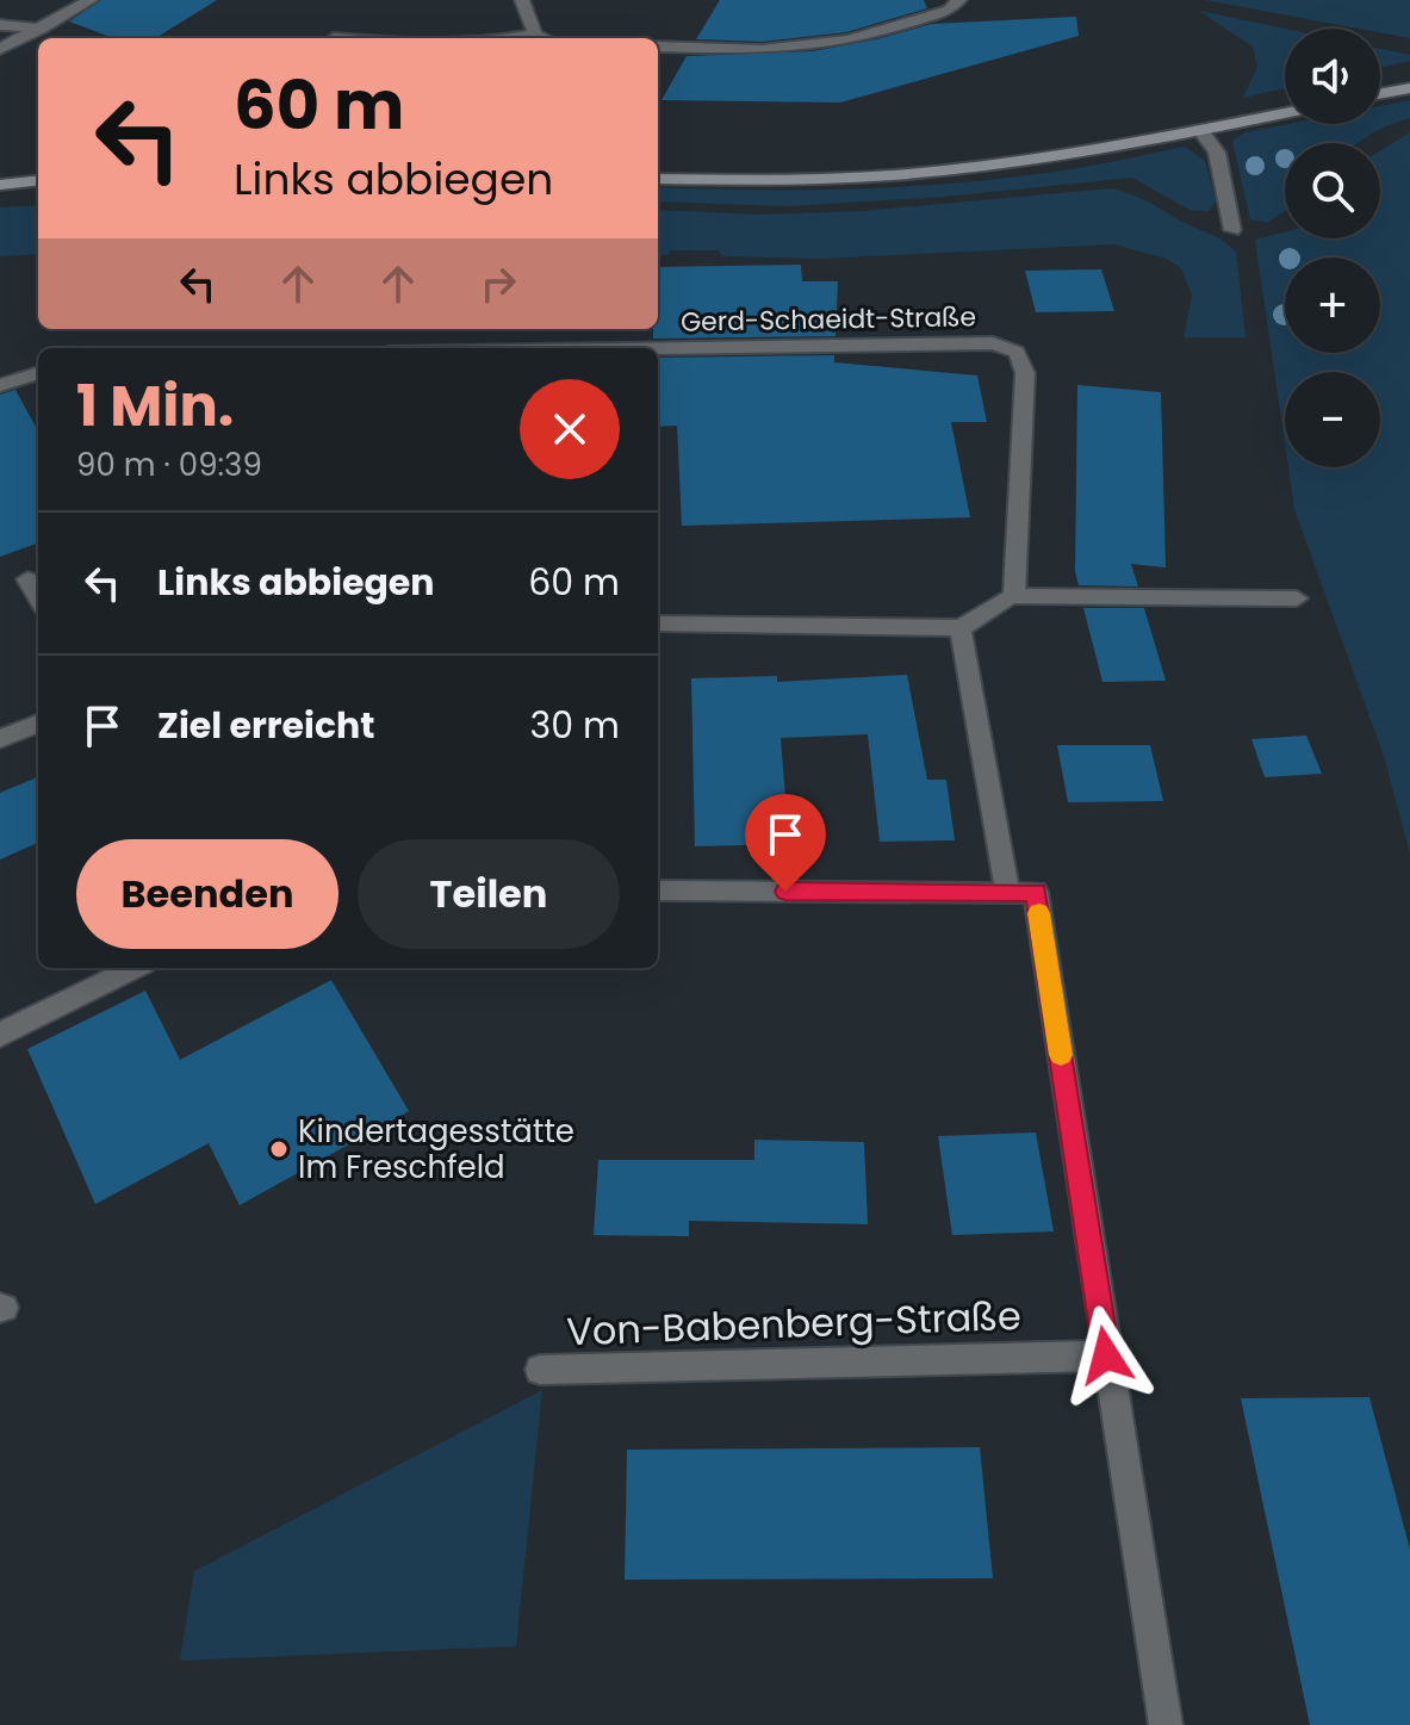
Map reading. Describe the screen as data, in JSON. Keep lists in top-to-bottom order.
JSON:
{
  "streets": {
    "street": ["Gerd-Schaeidt-Straße", "Von-Babenberg-Straße"]
  },
  "places": ["Kindertagesstätte Im Freschfeld"],
  "page": {
    "map_buttons": ["+", "−"],
    "turn": ["60 m", "Links abbiegen"],
    "heading": ["1 Min.", "90 m · 09:39"],
    "list": [
      {
        "name": "Links abbiegen",
        "value": "60 m"
      },
      {
        "name": "Ziel erreicht",
        "value": "30 m"
      }
    ],
    "buttons": ["Beenden", "Teilen"]
  }
}
